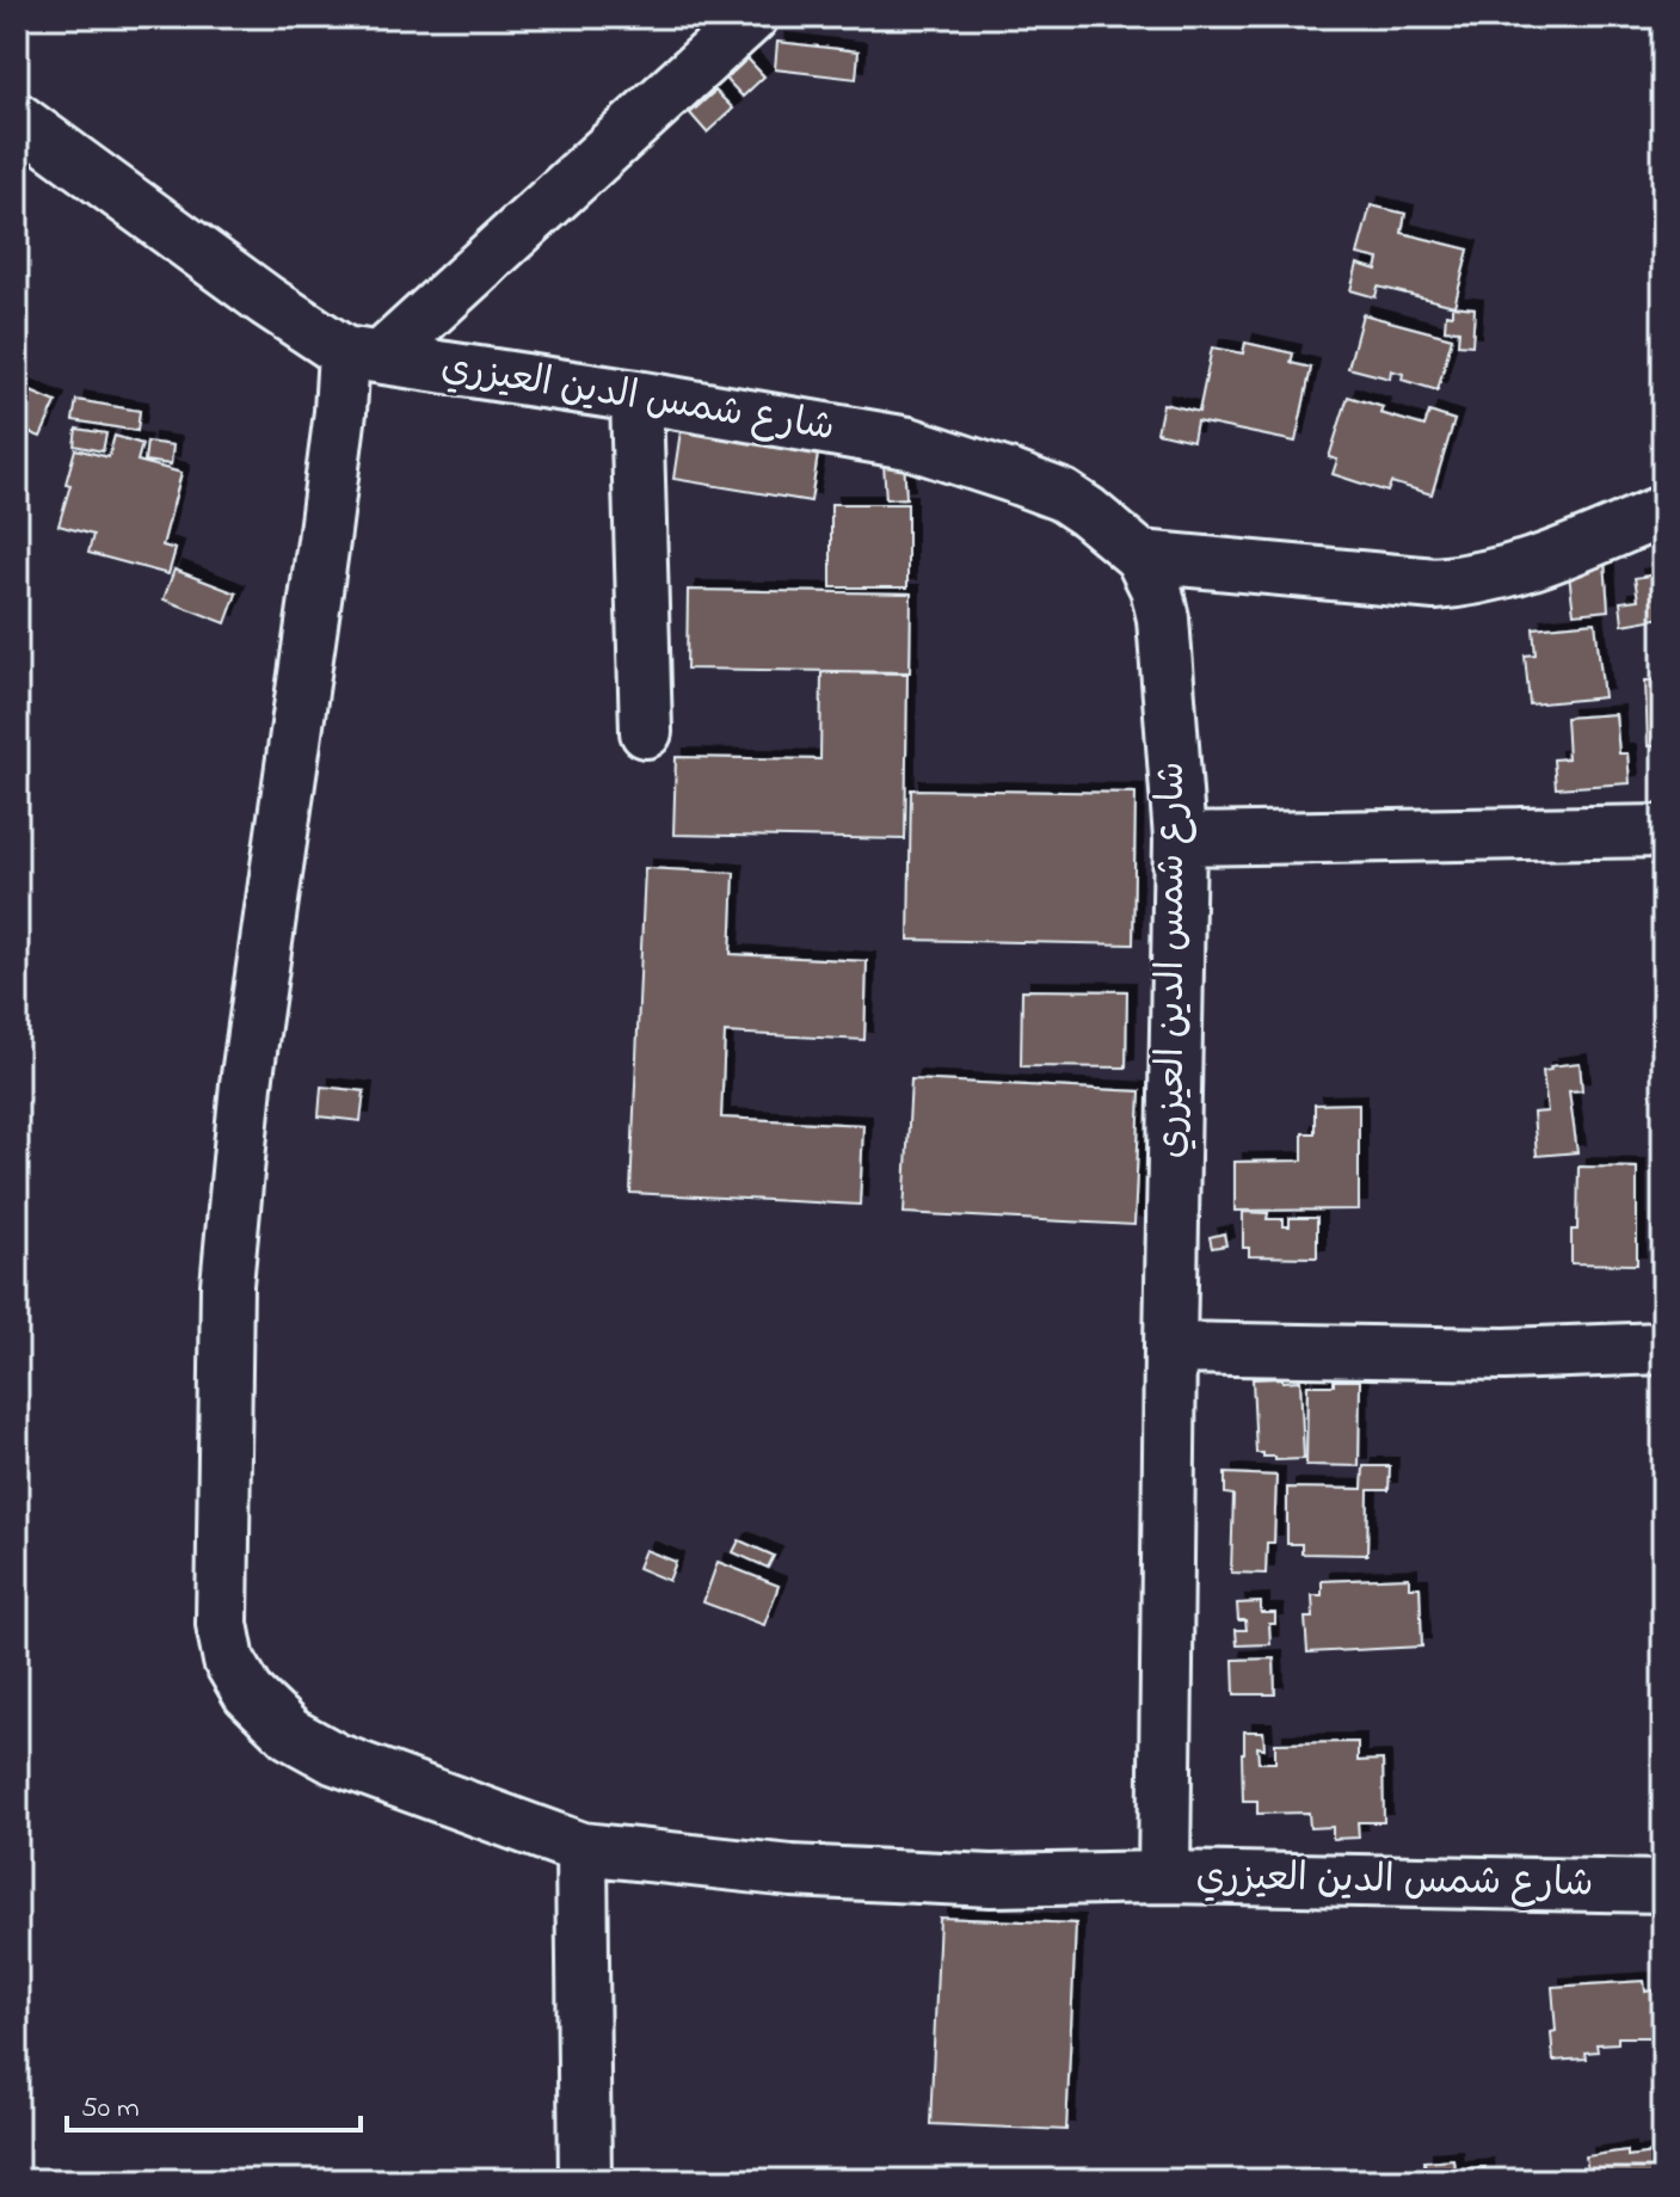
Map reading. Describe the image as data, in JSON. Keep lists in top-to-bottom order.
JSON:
{
  "streets": {
    "street": ["شارع شمس الدين العيزري"]
  },
  "scale_bar": "50 m"
}
